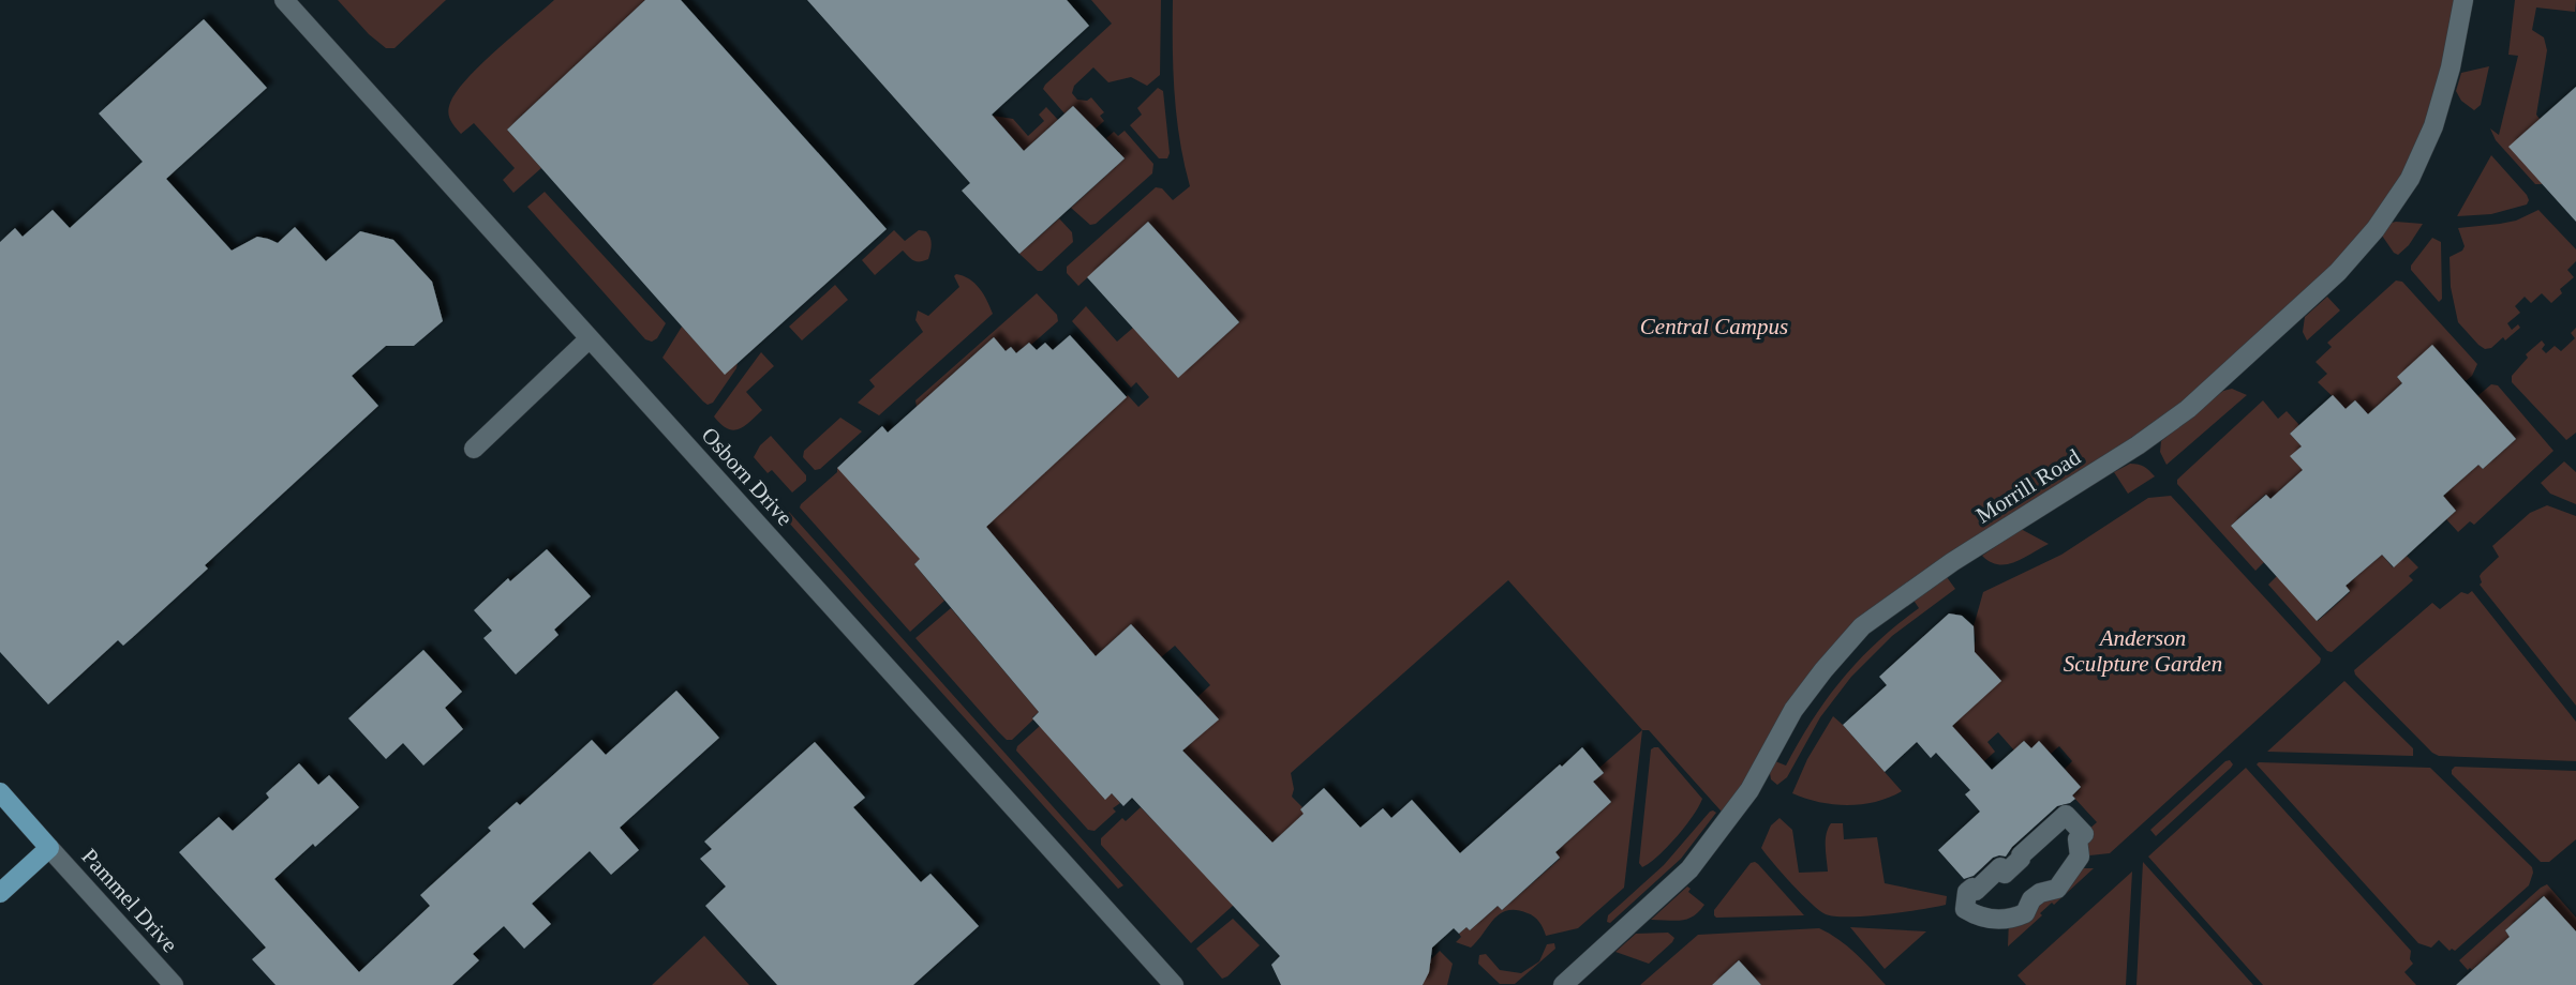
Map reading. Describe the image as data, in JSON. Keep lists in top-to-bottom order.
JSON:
{
  "streets": {
    "street": ["Osborn Drive", "Morrill Road", "Pammel Drive"]
  },
  "parks": ["Central Campus", "Anderson Sculpture Garden"]
}
